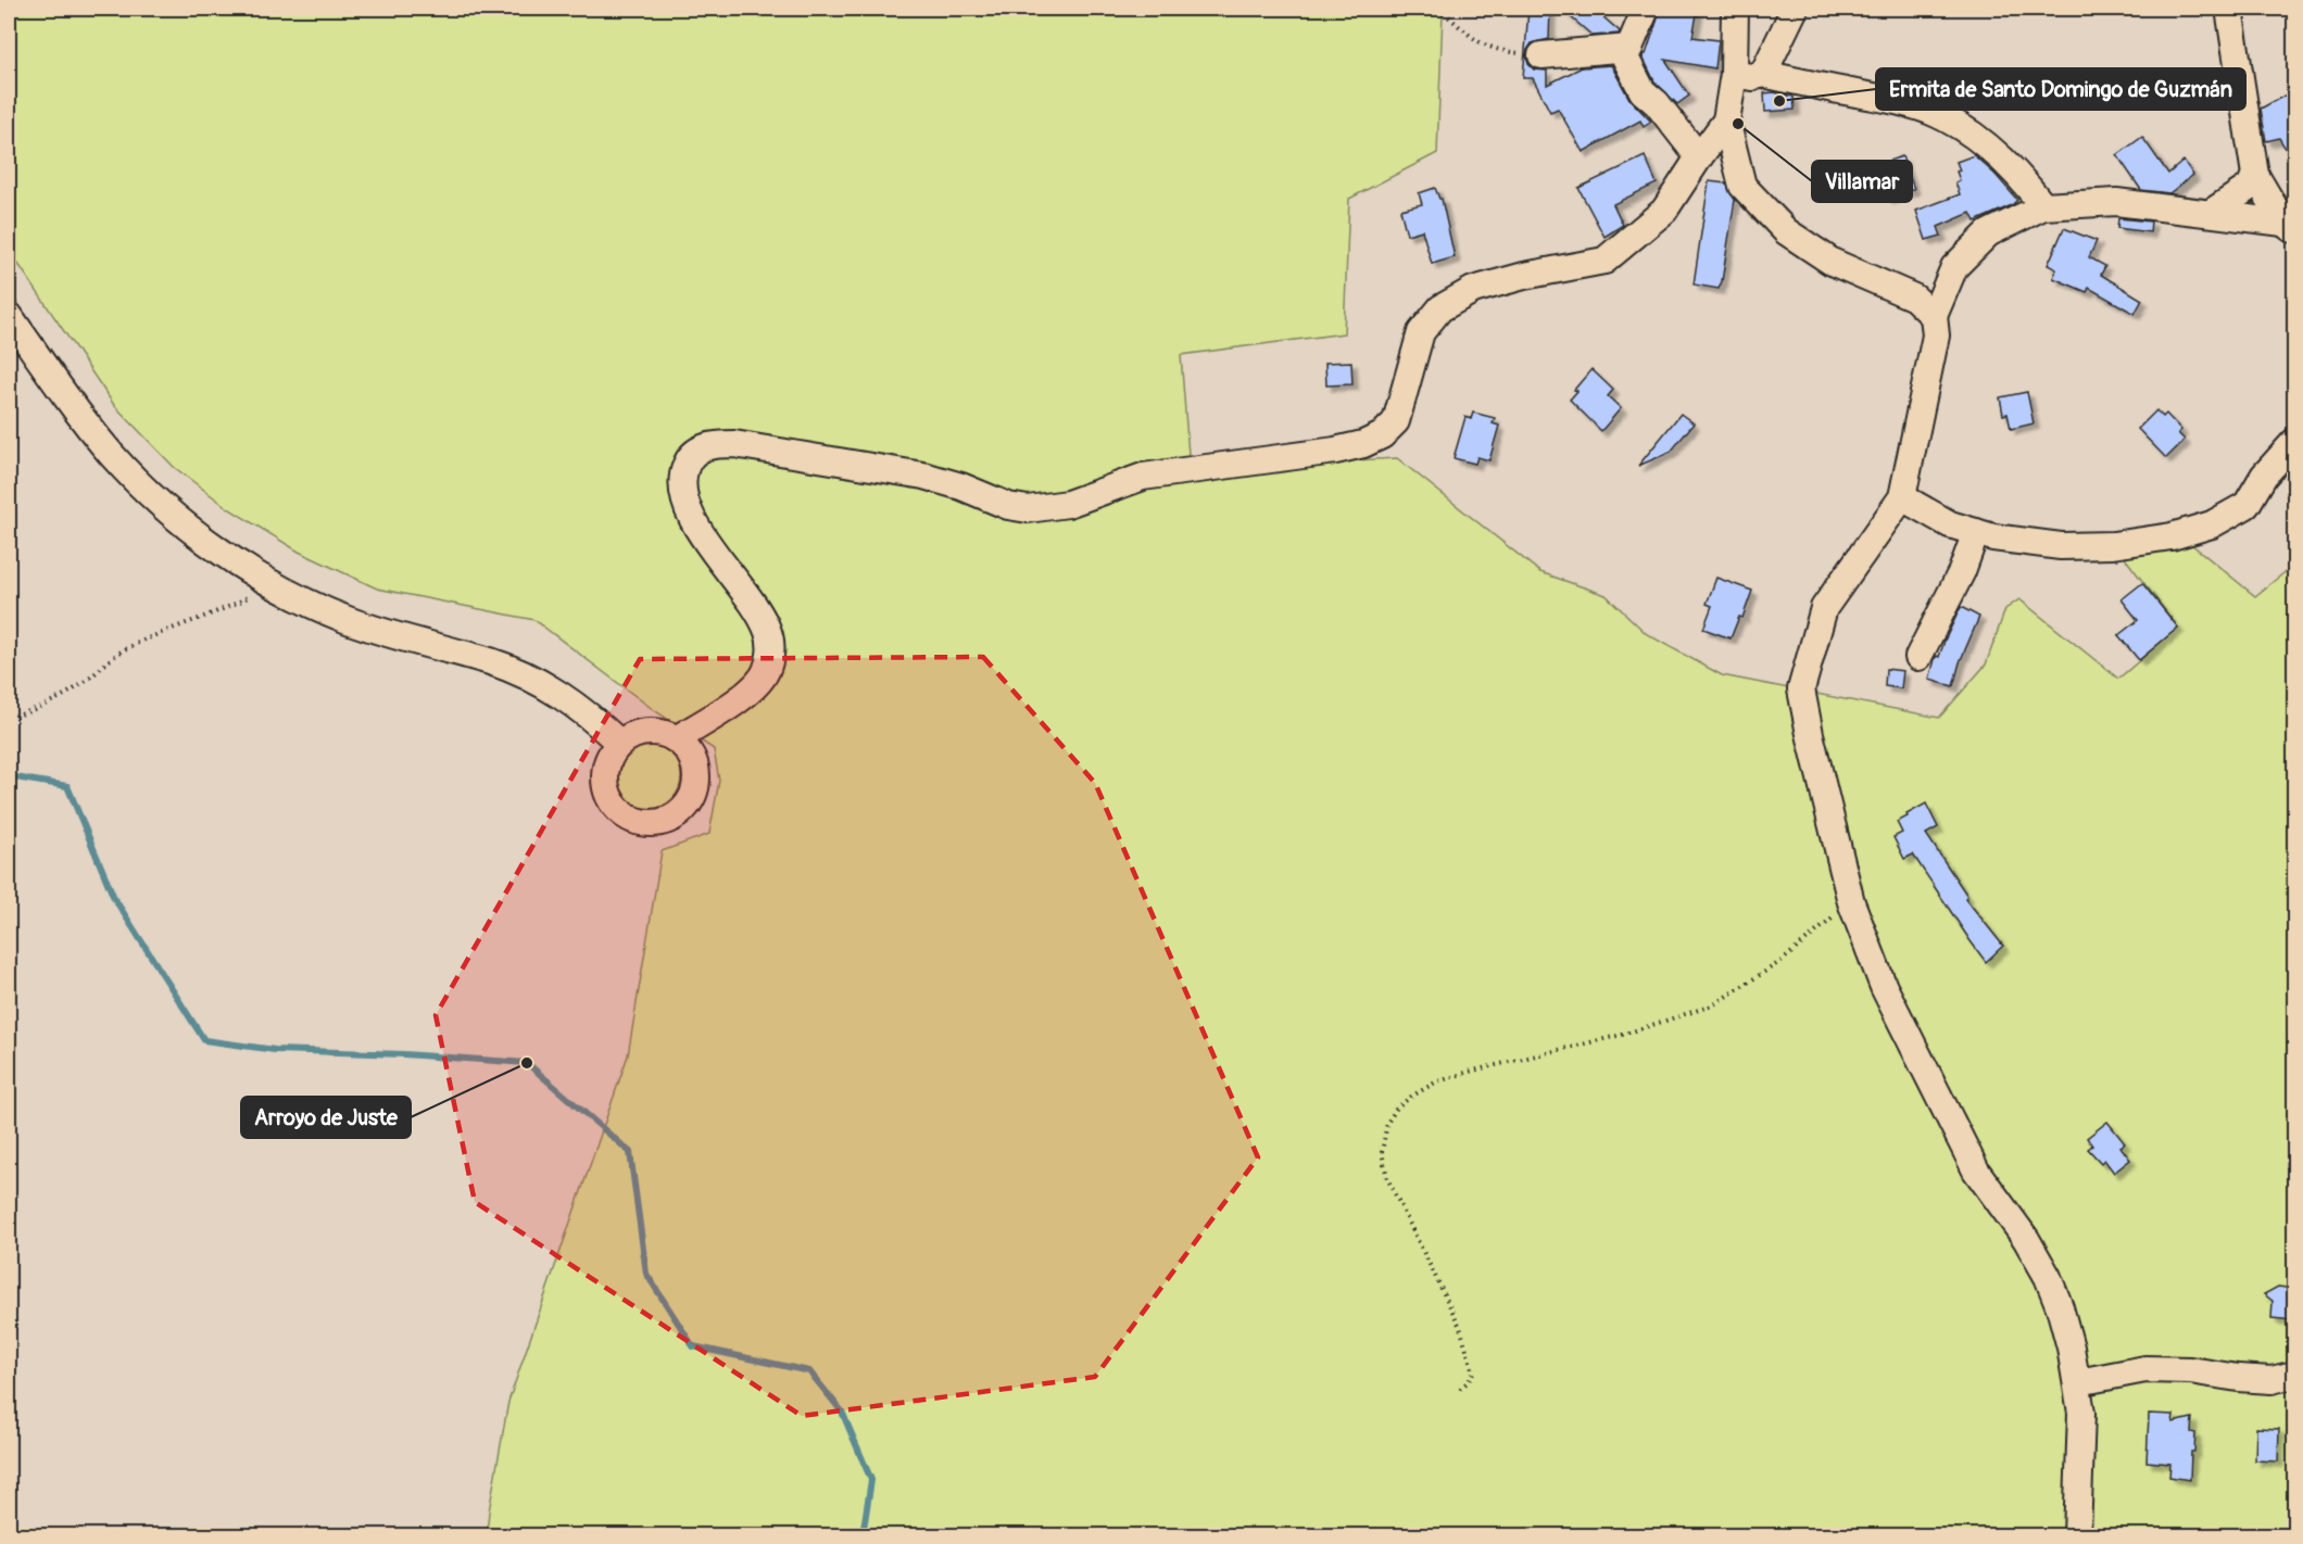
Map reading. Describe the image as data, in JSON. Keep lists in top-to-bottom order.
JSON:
{
  "places": ["Ermita de Santo Domingo de Guzmán", "Villamar", "Arroyo de Juste"]
}
